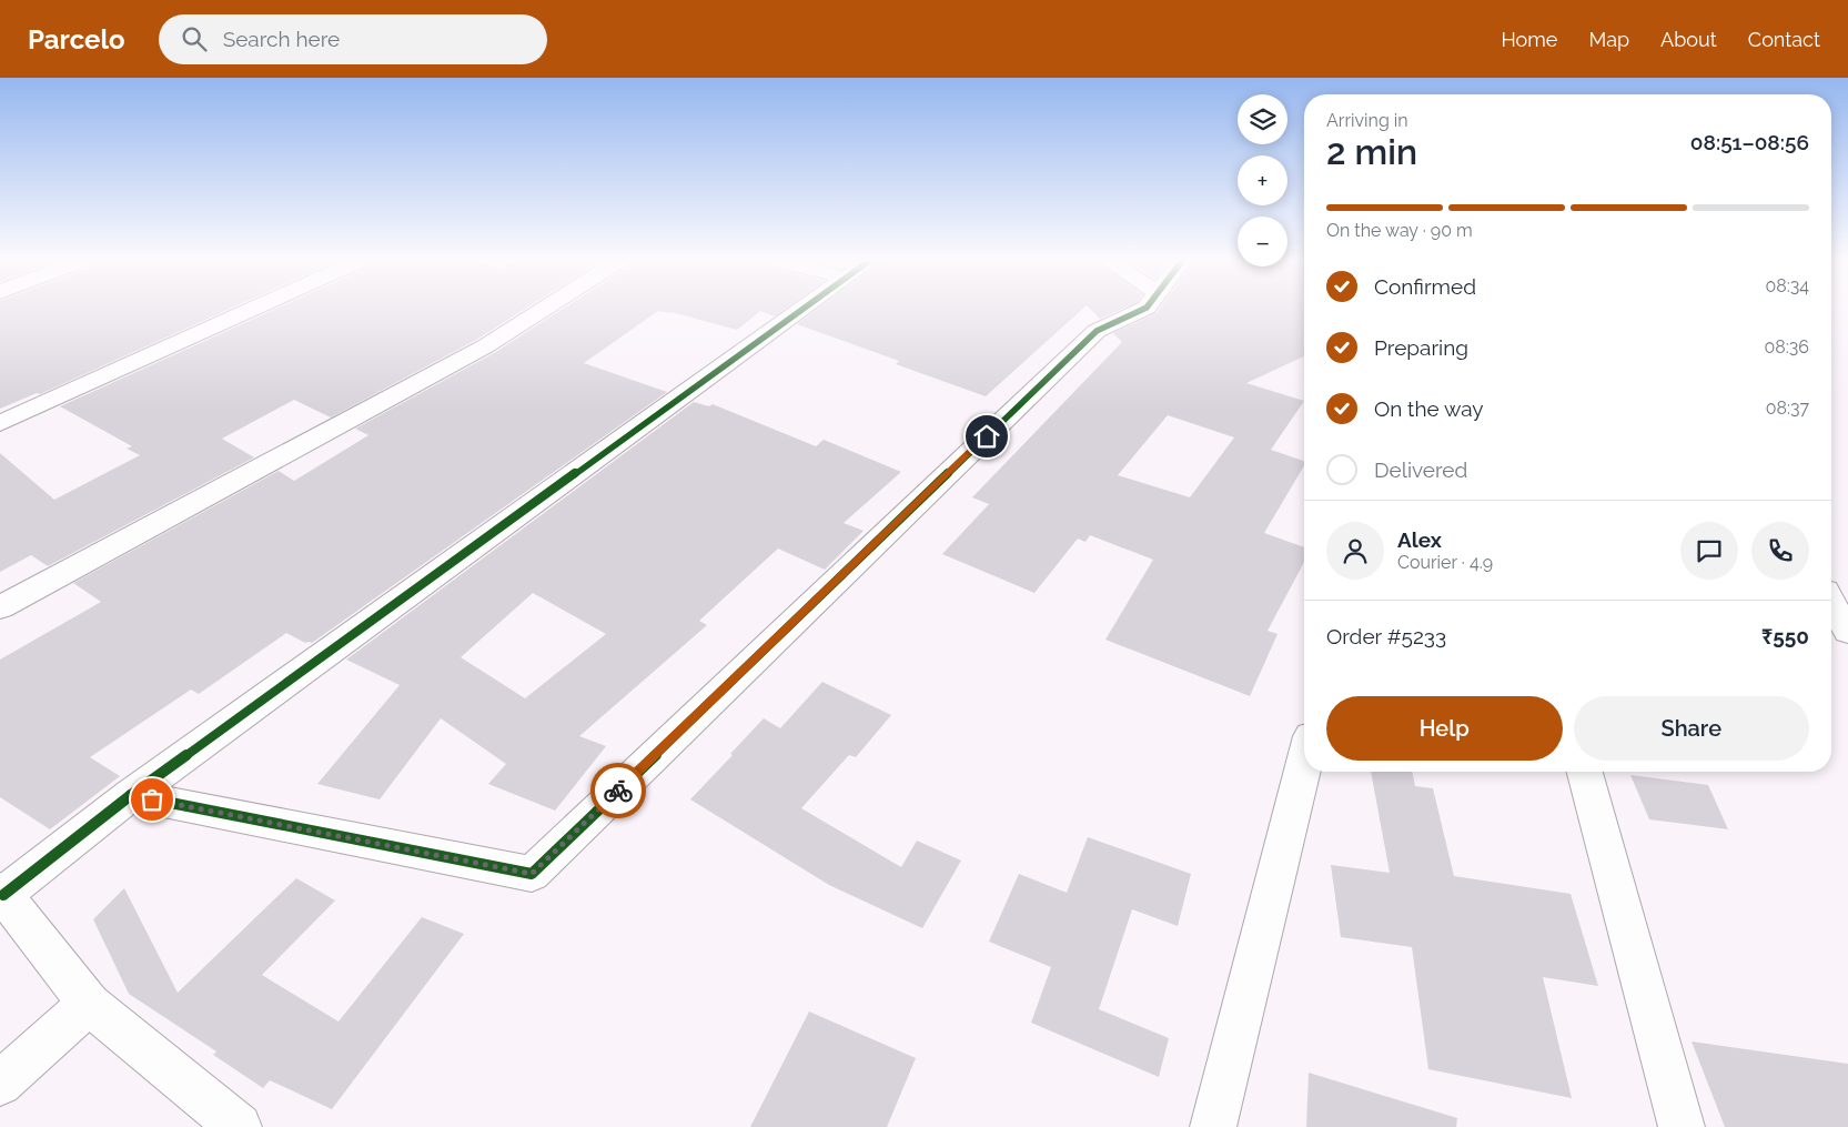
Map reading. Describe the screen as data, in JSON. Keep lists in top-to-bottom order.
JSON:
{
  "page": {
    "header": "Parcelo",
    "search": "Search here",
    "nav": [
      "Home",
      "Map",
      "About",
      "Contact"
    ],
    "map_buttons": ["+", "−"],
    "heading": ["2 min", "Arriving in", "08:51–08:56"],
    "panel": [
      "Alex",
      "Courier · 4.9",
      "Order #5233",
      "₹550"
    ],
    "bar": "On the way · 90 m",
    "list": [
      ["Confirmed", "08:34"],
      ["Preparing", "08:36"],
      ["On the way", "08:37"],
      "Delivered"
    ],
    "buttons": ["Help", "Share"]
  }
}
